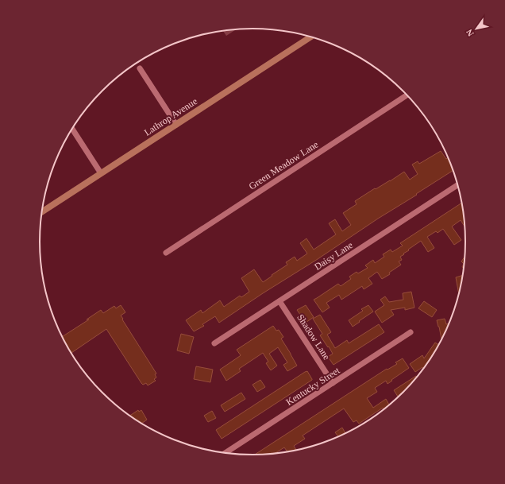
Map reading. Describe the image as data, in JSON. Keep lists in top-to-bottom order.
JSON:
{
  "streets": {
    "street": [
      "Lathrop Avenue",
      "Green Meadow Lane",
      "Daisy Lane",
      "Shadow Lane",
      "Kentucky Street"
    ]
  },
  "crossings": [
    ["Daisy Lane", "Shadow Lane"],
    ["Shadow Lane", "Kentucky Street"]
  ],
  "north": "bottom left"
}
